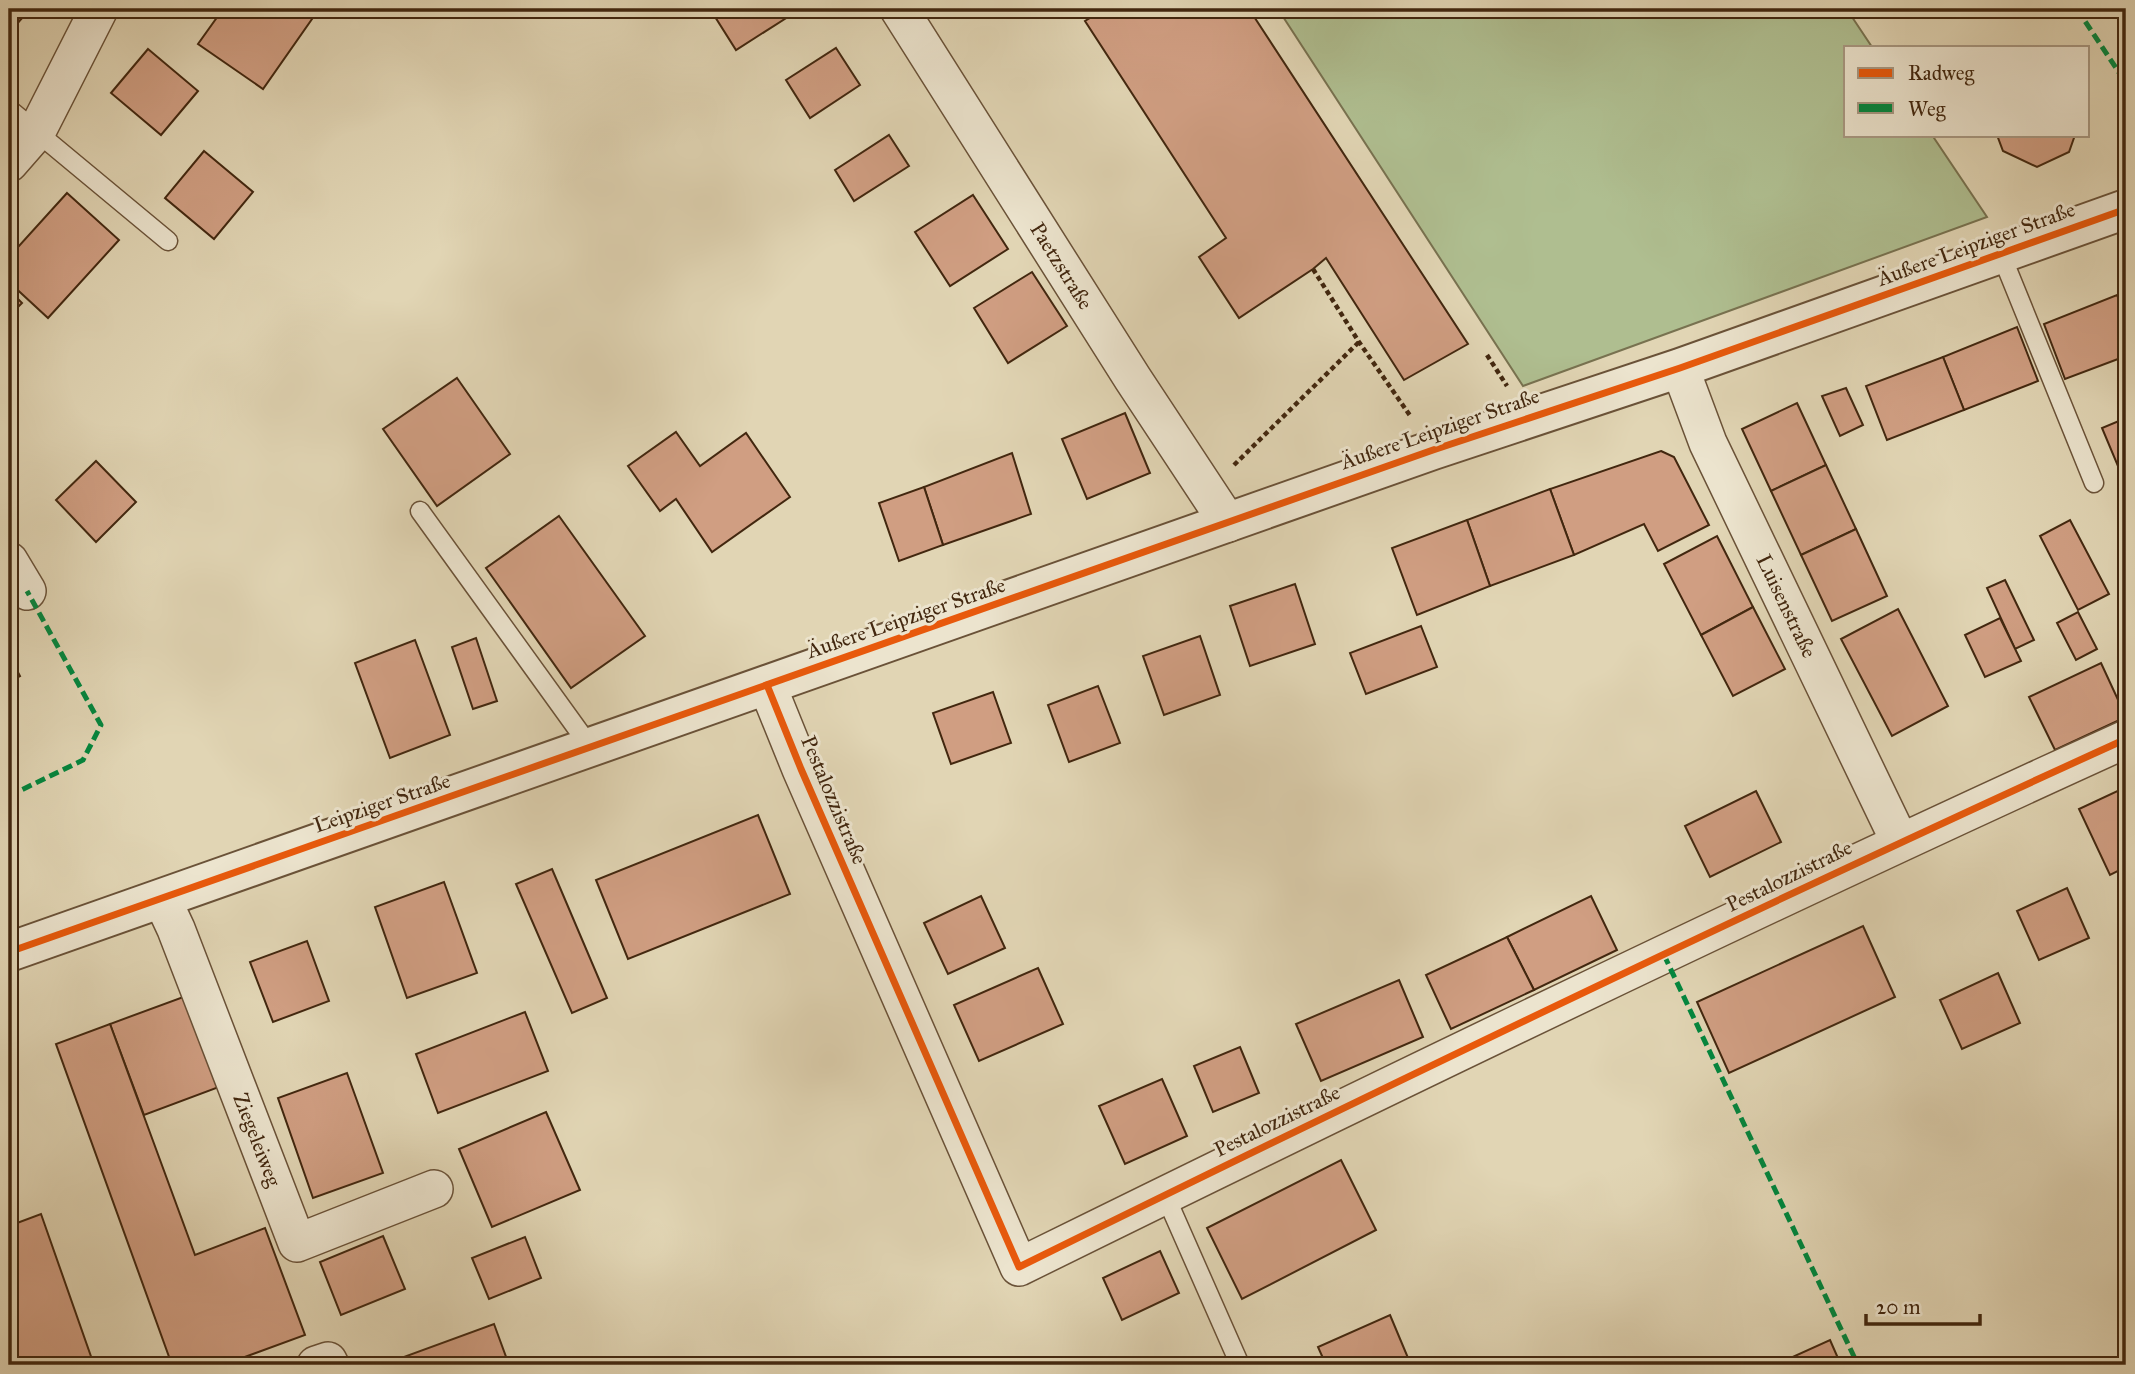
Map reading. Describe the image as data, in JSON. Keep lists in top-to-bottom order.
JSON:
{
  "streets": {
    "street": [
      "Äußere Leipziger Straße",
      "Paetzstraße",
      "Luisenstraße",
      "Pestalozzistraße",
      "Leipziger Straße",
      "Ziegeleiweg"
    ]
  },
  "crossings": [
    ["Äußere Leipziger Straße", "Paetzstraße"],
    ["Äußere Leipziger Straße", "Luisenstraße"],
    ["Äußere Leipziger Straße", "Pestalozzistraße"],
    ["Äußere Leipziger Straße", "Leipziger Straße"],
    ["Luisenstraße", "Pestalozzistraße"],
    ["Pestalozzistraße", "Leipziger Straße"],
    ["Leipziger Straße", "Ziegeleiweg"]
  ],
  "legend": ["Radweg", "Weg"],
  "scale_bar": "20 m"
}
